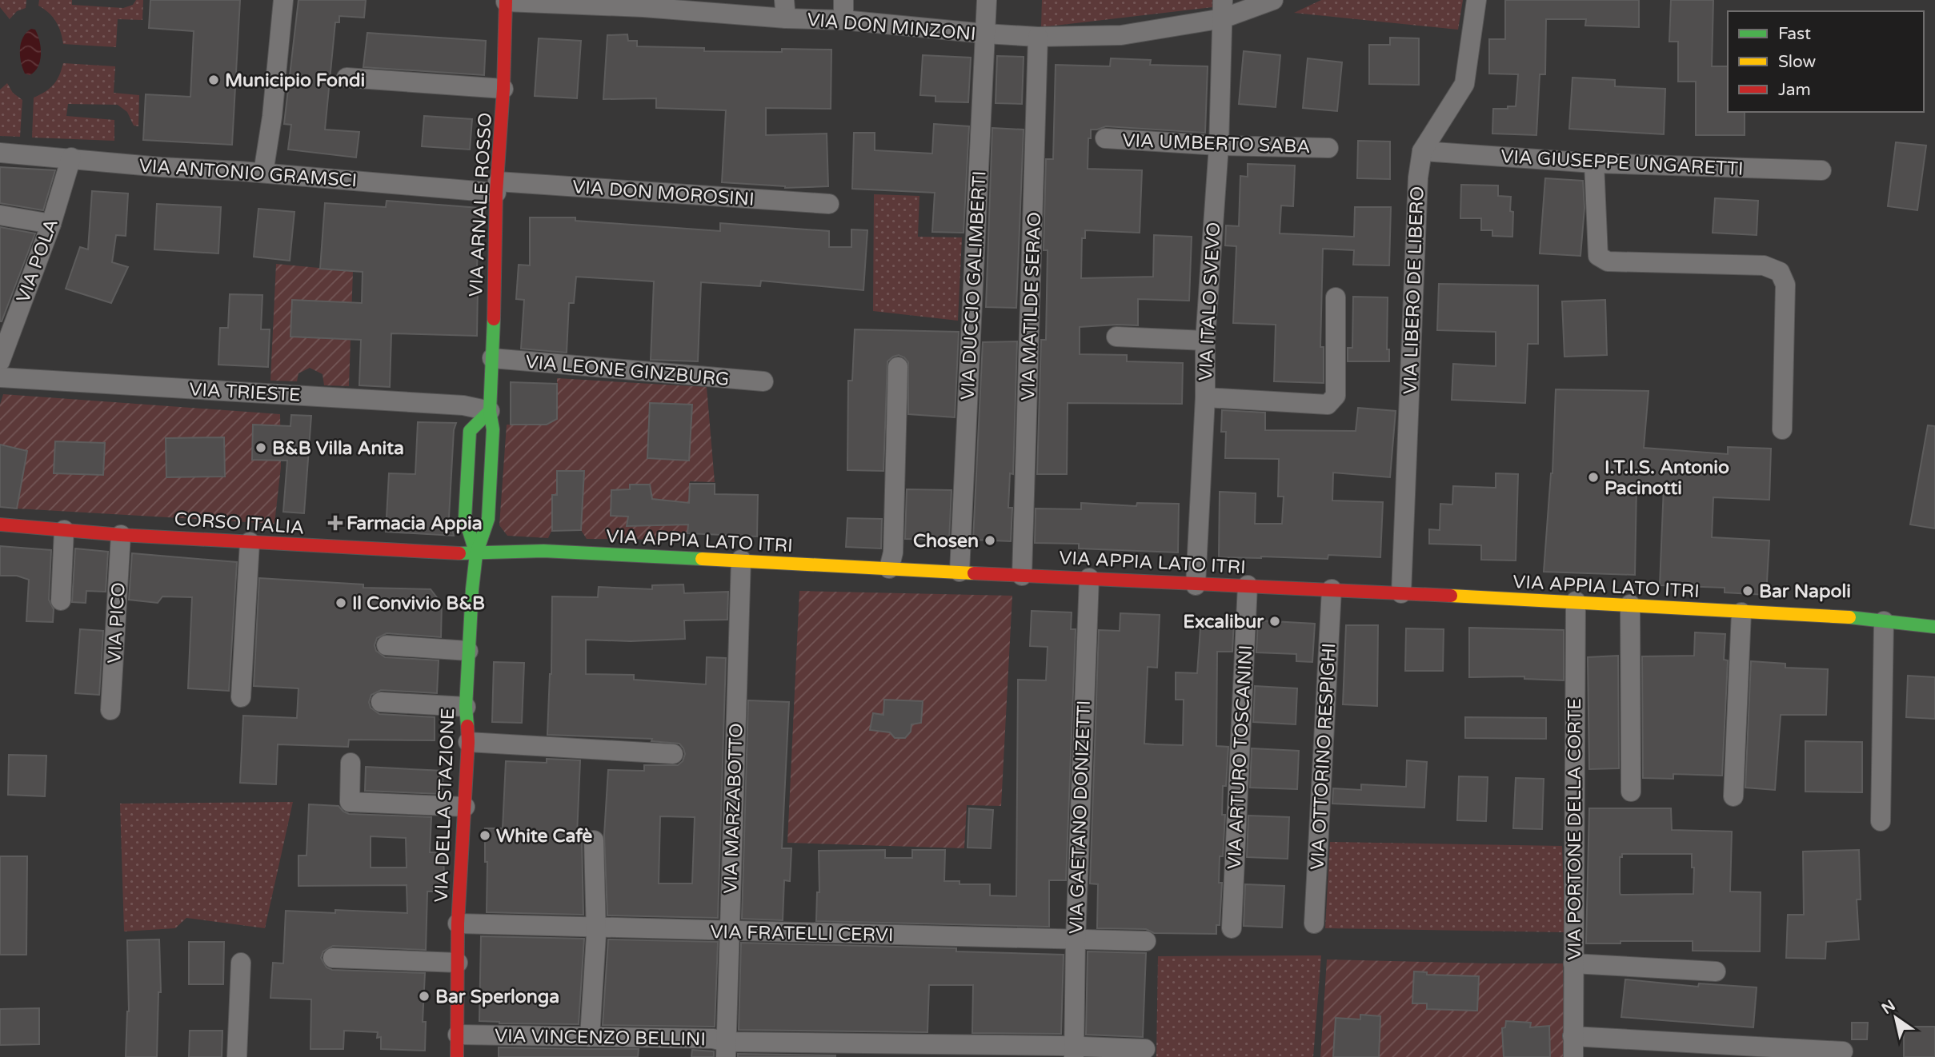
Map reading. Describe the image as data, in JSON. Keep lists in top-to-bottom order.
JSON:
{
  "streets": {
    "main road": [
      "VIA ARNALE ROSSO",
      "CORSO ITALIA",
      "VIA APPIA LATO ITRI",
      "VIA DELLA STAZIONE"
    ],
    "street": [
      "VIA DON MINZONI",
      "VIA UMBERTO SABA",
      "VIA GIUSEPPE UNGARETTI",
      "VIA ANTONIO GRAMSCI",
      "VIA DON MOROSINI",
      "VIA POLA",
      "VIA DUCCIO GALIMBERTI",
      "VIA LIBERO DE LIBERO",
      "VIA ITALO SVEVO",
      "VIA MATILDE SERAO",
      "VIA LEONE GINZBURG",
      "VIA TRIESTE",
      "VIA PICO",
      "VIA OTTORINO RESPIGHI",
      "VIA ARTURO TOSCANINI",
      "VIA MARZABOTTO",
      "VIA GAETANO DONIZETTI",
      "VIA PORTONE DELLA CORTE",
      "VIA FRATELLI CERVI",
      "VIA VINCENZO BELLINI"
    ]
  },
  "crossings": [
    ["VIA DON MINZONI", "VIA ARNALE ROSSO"],
    ["VIA DON MINZONI", "VIA DUCCIO GALIMBERTI"],
    ["VIA DON MINZONI", "VIA ITALO SVEVO"],
    ["VIA DON MINZONI", "VIA MATILDE SERAO"],
    ["VIA UMBERTO SABA", "VIA ITALO SVEVO"],
    ["VIA GIUSEPPE UNGARETTI", "VIA LIBERO DE LIBERO"],
    ["VIA ANTONIO GRAMSCI", "VIA DON MOROSINI"],
    ["VIA ANTONIO GRAMSCI", "VIA ARNALE ROSSO"],
    ["VIA ANTONIO GRAMSCI", "VIA POLA"],
    ["VIA DON MOROSINI", "VIA ARNALE ROSSO"],
    ["VIA ARNALE ROSSO", "VIA LEONE GINZBURG"],
    ["VIA ARNALE ROSSO", "VIA TRIESTE"],
    ["VIA ARNALE ROSSO", "CORSO ITALIA"],
    ["VIA ARNALE ROSSO", "VIA APPIA LATO ITRI"],
    ["VIA ARNALE ROSSO", "VIA DELLA STAZIONE"],
    ["VIA DUCCIO GALIMBERTI", "VIA APPIA LATO ITRI"],
    ["VIA LIBERO DE LIBERO", "VIA APPIA LATO ITRI"],
    ["VIA ITALO SVEVO", "VIA APPIA LATO ITRI"],
    ["VIA MATILDE SERAO", "VIA APPIA LATO ITRI"],
    ["CORSO ITALIA", "VIA APPIA LATO ITRI"],
    ["CORSO ITALIA", "VIA PICO"],
    ["CORSO ITALIA", "VIA DELLA STAZIONE"],
    ["VIA APPIA LATO ITRI", "VIA OTTORINO RESPIGHI"],
    ["VIA APPIA LATO ITRI", "VIA ARTURO TOSCANINI"],
    ["VIA APPIA LATO ITRI", "VIA DELLA STAZIONE"],
    ["VIA APPIA LATO ITRI", "VIA MARZABOTTO"],
    ["VIA APPIA LATO ITRI", "VIA GAETANO DONIZETTI"],
    ["VIA APPIA LATO ITRI", "VIA PORTONE DELLA CORTE"],
    ["VIA DELLA STAZIONE", "VIA FRATELLI CERVI"],
    ["VIA DELLA STAZIONE", "VIA VINCENZO BELLINI"],
    ["VIA MARZABOTTO", "VIA FRATELLI CERVI"],
    ["VIA MARZABOTTO", "VIA VINCENZO BELLINI"],
    ["VIA GAETANO DONIZETTI", "VIA FRATELLI CERVI"],
    ["VIA GAETANO DONIZETTI", "VIA VINCENZO BELLINI"]
  ],
  "places": {
    "other": [
      "Municipio Fondi",
      "B&B Villa Anita",
      "I.T.I.S. Antonio Pacinotti",
      "Chosen",
      "Bar Napoli",
      "Il Convivio B&B",
      "Excalibur",
      "White Cafè",
      "Bar Sperlonga"
    ],
    "health": ["Farmacia Appia"]
  },
  "legend": ["Fast", "Slow", "Jam"],
  "north": "top left"
}
